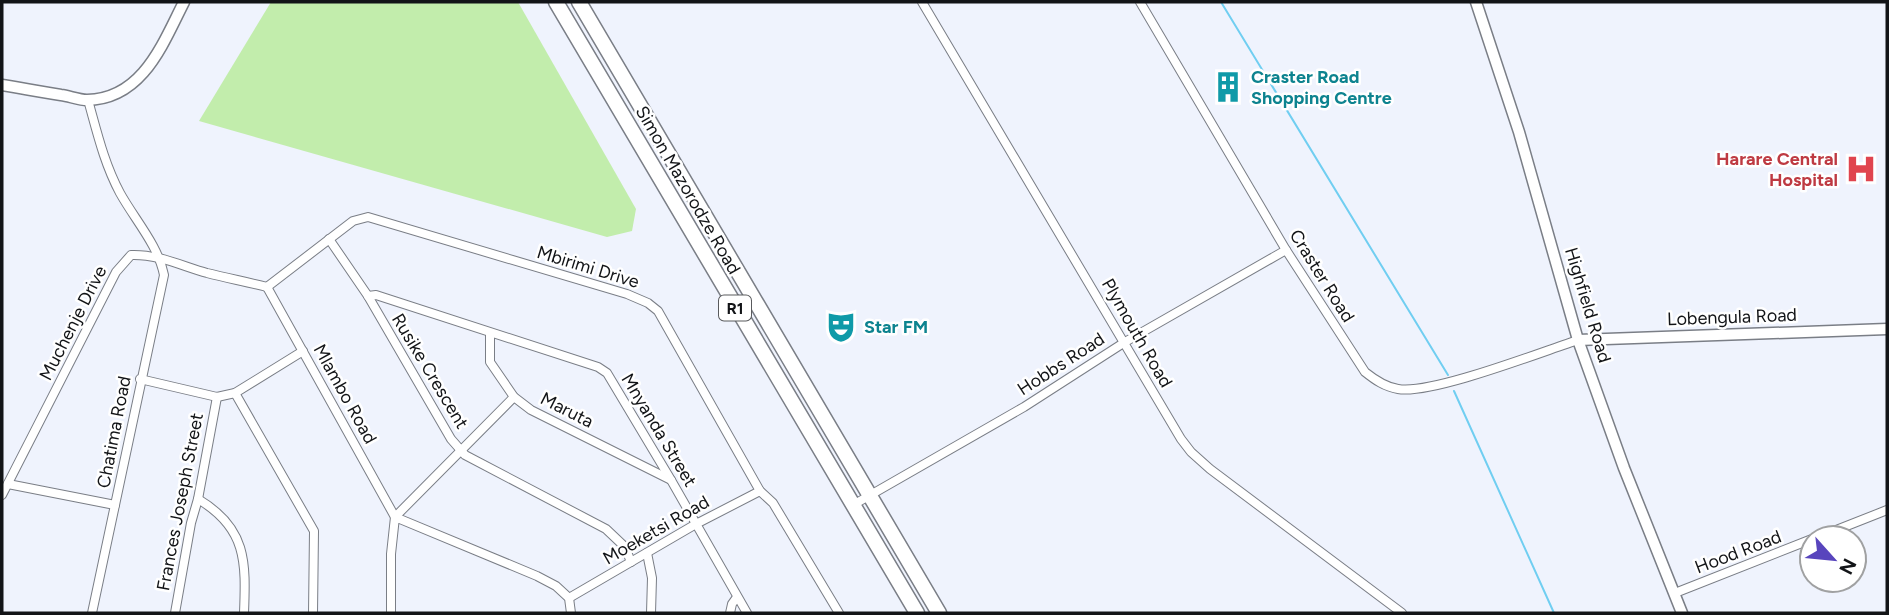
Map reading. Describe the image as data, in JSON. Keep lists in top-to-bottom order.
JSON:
{
  "streets": {
    "highway": ["Simon Mazorodze Road", "R1"],
    "street": [
      "Mbirimi Drive",
      "Craster Road",
      "Highfield Road",
      "Lobengula Road",
      "Muchenje Drive",
      "Plymouth Road",
      "Hobbs Road",
      "Rusike Crescent",
      "Mlambo Road",
      "Maruta",
      "Mnyanda Street",
      "Chatima Road",
      "Frances Joseph Street",
      "Moeketsi Road",
      "Hood Road"
    ]
  },
  "crossings": [
    ["Simon Mazorodze Road", "Hobbs Road"],
    ["Mbirimi Drive", "Muchenje Drive"],
    ["Mbirimi Drive", "Rusike Crescent"],
    ["Mbirimi Drive", "Mlambo Road"],
    ["Mbirimi Drive", "Moeketsi Road"],
    ["Craster Road", "Highfield Road"],
    ["Craster Road", "Lobengula Road"],
    ["Craster Road", "Hobbs Road"],
    ["Highfield Road", "Lobengula Road"],
    ["Highfield Road", "Hood Road"],
    ["Muchenje Drive", "Mlambo Road"],
    ["Muchenje Drive", "Chatima Road"],
    ["Plymouth Road", "Hobbs Road"],
    ["Rusike Crescent", "Mnyanda Street"],
    ["Rusike Crescent", "Moeketsi Road"],
    ["Maruta", "Mnyanda Street"],
    ["Mnyanda Street", "Moeketsi Road"]
  ],
  "places": {
    "building": ["Craster Road Shopping Centre"],
    "hospital": ["Harare Central Hospital"],
    "theatre": ["Star FM"]
  },
  "north": "bottom right"
}
